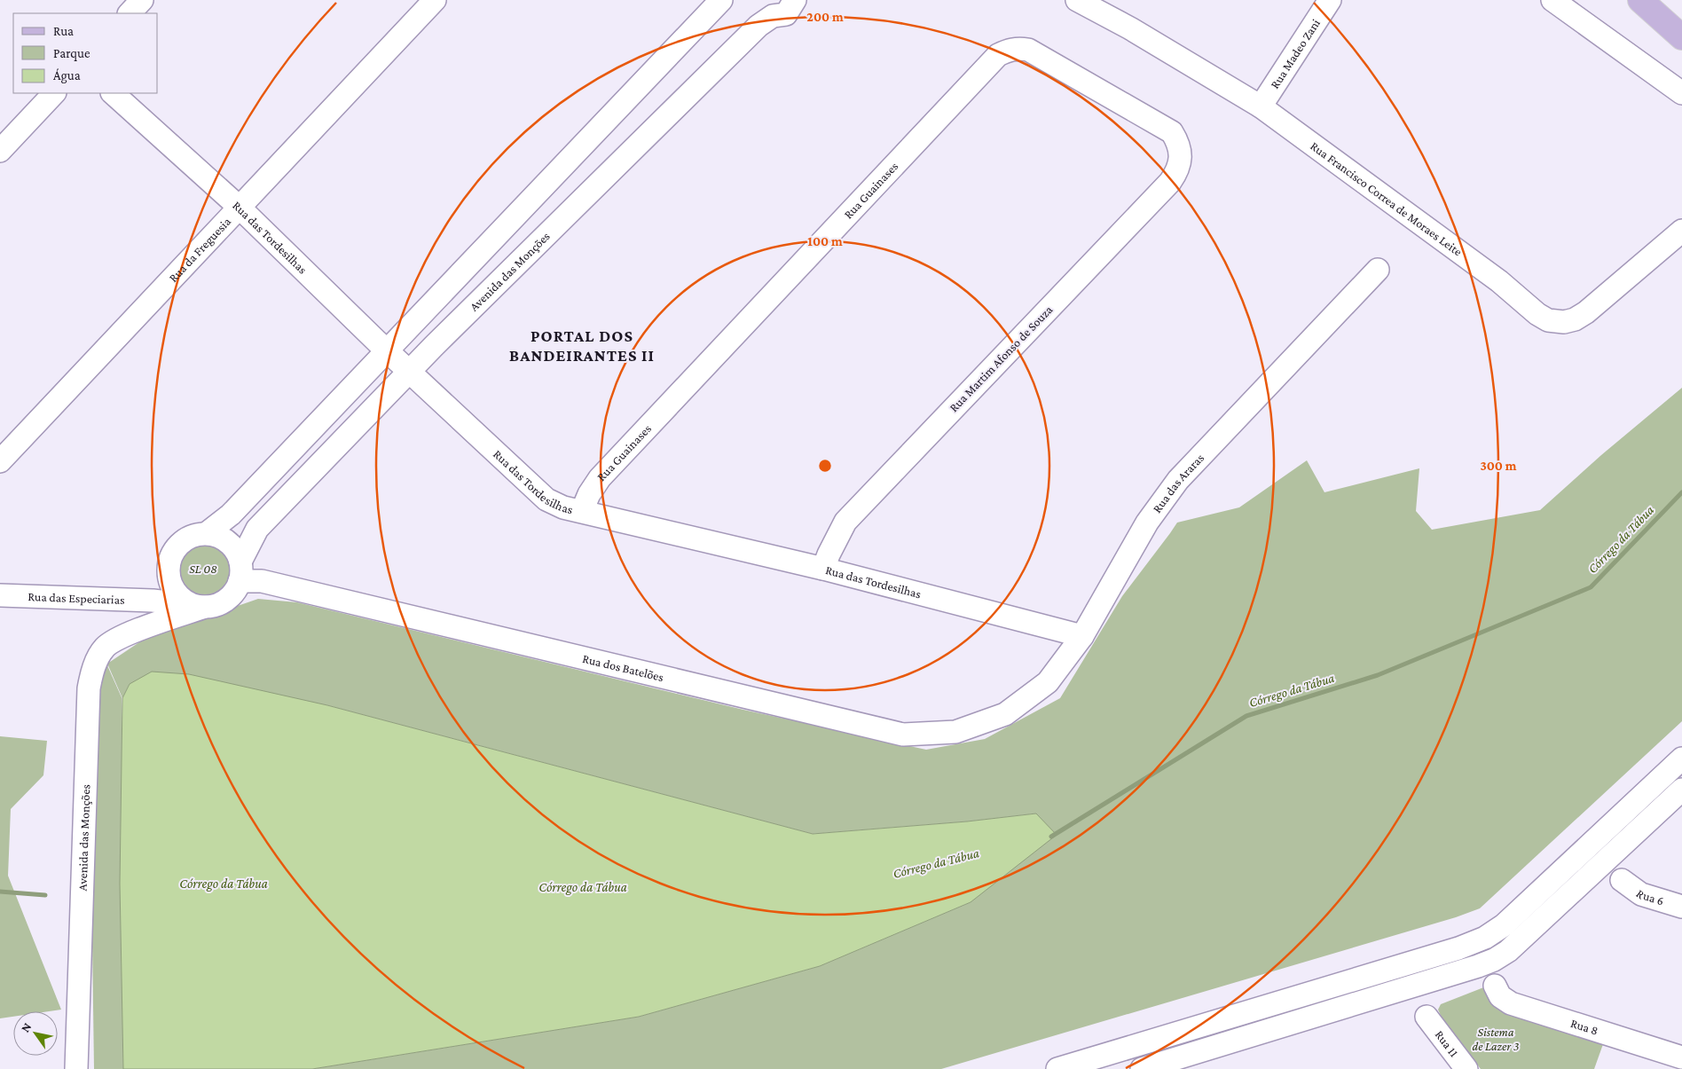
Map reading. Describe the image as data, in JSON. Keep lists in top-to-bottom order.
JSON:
{
  "streets": {
    "street": [
      "Rua Madeo Zani",
      "Rua Guainases",
      "Rua Francisco Correa de Moraes Leite",
      "Rua das Tordesilhas",
      "Rua da Freguesia",
      "Avenida das Monções",
      "Rua Martim Afonso de Souza",
      "Rua das Araras",
      "Rua das Especiarias",
      "Rua dos Batelões",
      "Rua 6",
      "Rua 8",
      "Rua 11"
    ]
  },
  "crossings": [
    ["Rua Madeo Zani", "Rua Francisco Correa de Moraes Leite"],
    ["Rua Guainases", "Rua das Tordesilhas"],
    ["Rua Guainases", "Rua Martim Afonso de Souza"],
    ["Rua das Tordesilhas", "Rua da Freguesia"],
    ["Rua das Tordesilhas", "Avenida das Monções"],
    ["Rua das Tordesilhas", "Rua Martim Afonso de Souza"],
    ["Rua das Tordesilhas", "Rua das Araras"],
    ["Avenida das Monções", "Rua das Especiarias"],
    ["Avenida das Monções", "Rua dos Batelões"],
    ["Rua das Araras", "Rua dos Batelões"],
    ["Rua das Especiarias", "Rua dos Batelões"]
  ],
  "districts": ["PORTAL DOS BANDEIRANTES II"],
  "water": ["Córrego da Tábua"],
  "parks": ["SL 08", "Sistema de Lazer 3"],
  "legend": ["Rua", "Parque", "Água"],
  "north": "top left",
  "rings": ["200 m", "100 m", "300 m"]
}
